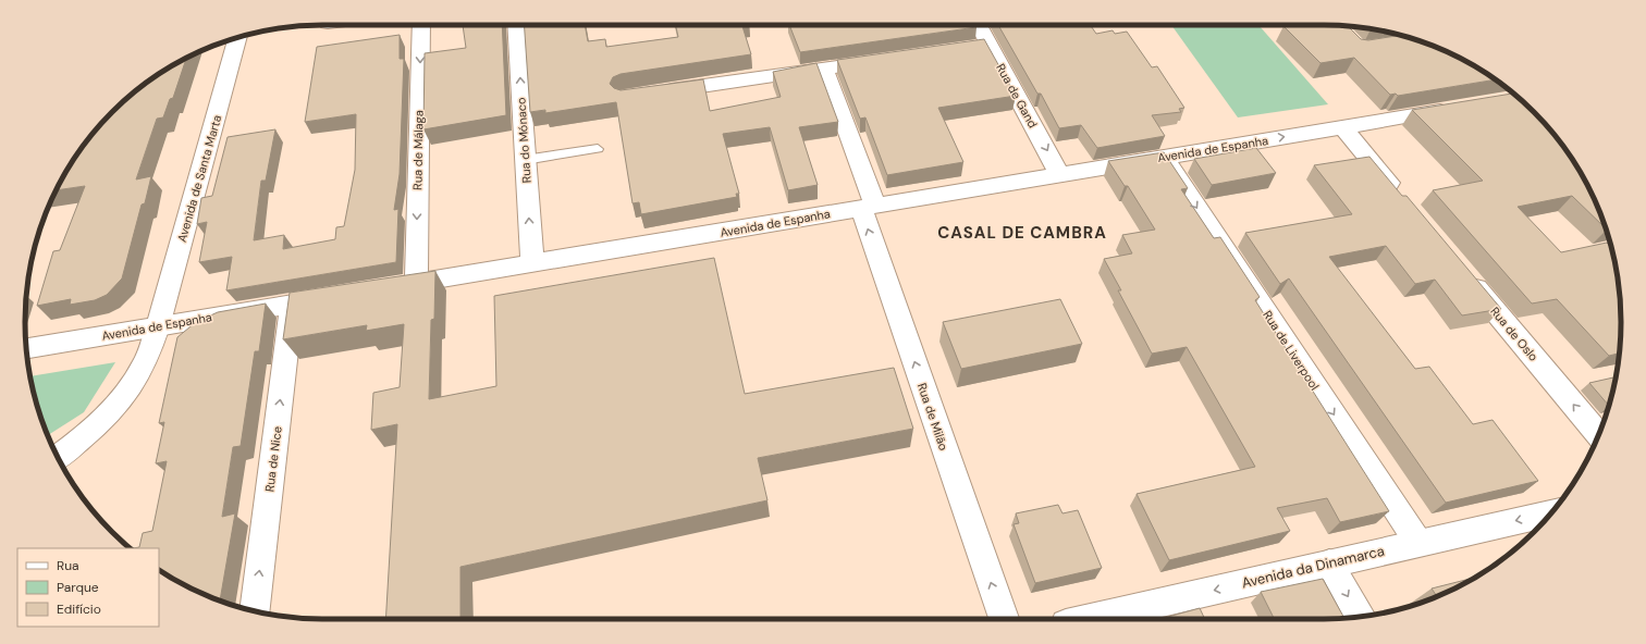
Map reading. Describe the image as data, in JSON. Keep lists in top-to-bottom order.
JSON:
{
  "streets": {
    "street": [
      "Rua de Gand",
      "Rua do Mónaco",
      "Avenida de Espanha",
      "Rua de Málaga",
      "Avenida de Santa Marta",
      "Rua de Oslo",
      "Rua de Liverpool",
      "Rua de Milão",
      "Rua de Nice",
      "Avenida da Dinamarca"
    ]
  },
  "crossings": [
    ["Rua de Gand", "Avenida de Espanha"],
    ["Rua do Mónaco", "Avenida de Espanha"],
    ["Avenida de Espanha", "Rua de Málaga"],
    ["Avenida de Espanha", "Avenida de Santa Marta"],
    ["Avenida de Espanha", "Rua de Liverpool"],
    ["Avenida de Espanha", "Rua de Milão"],
    ["Avenida de Espanha", "Rua de Nice"],
    ["Rua de Liverpool", "Avenida da Dinamarca"]
  ],
  "one_way": [
    "Rua de Gand",
    "Rua do Mónaco",
    "Rua de Málaga",
    "Rua de Oslo",
    "Rua de Liverpool",
    "Rua de Milão",
    "Rua de Nice",
    "Avenida da Dinamarca"
  ],
  "districts": ["CASAL DE CAMBRA"],
  "legend": ["Rua", "Parque", "Edifício"]
}
